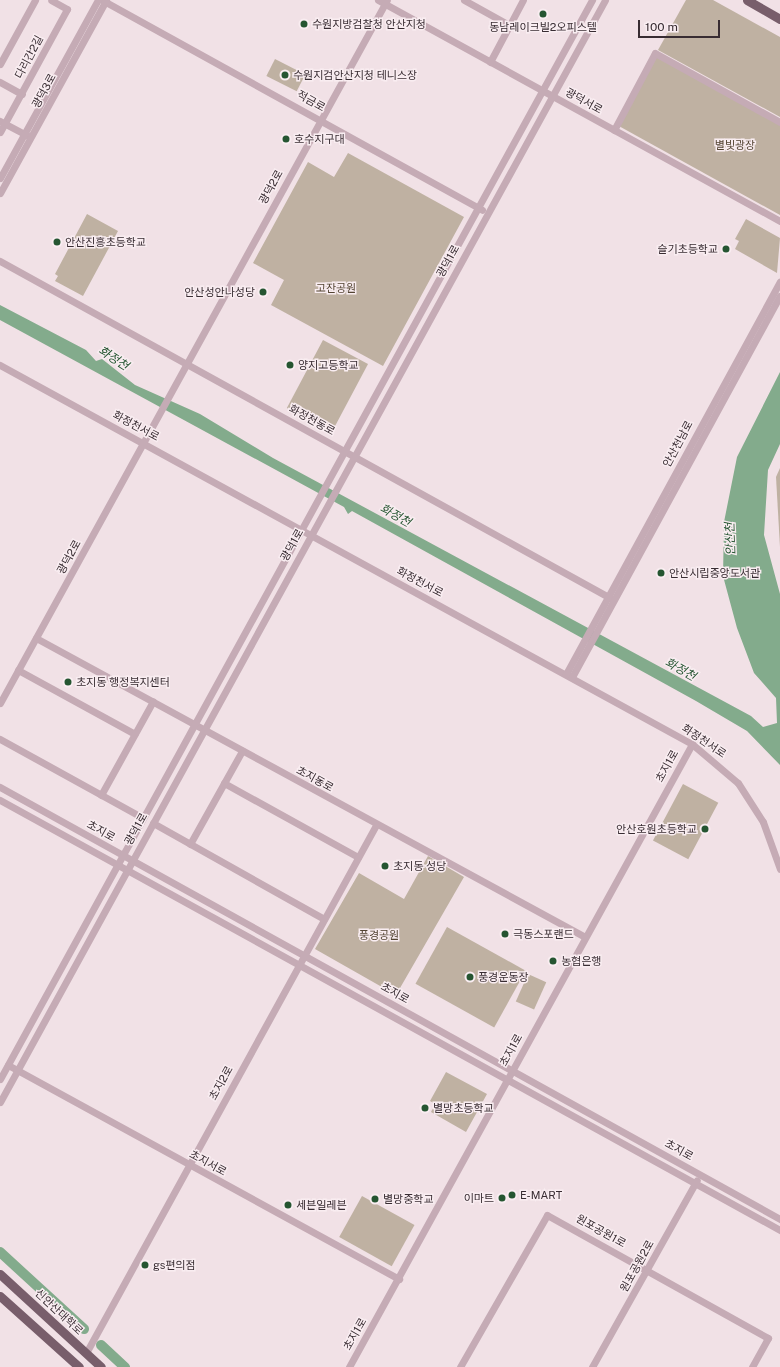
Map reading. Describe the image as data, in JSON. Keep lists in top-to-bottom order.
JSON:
{
  "streets": {
    "main road": ["신안산대학로"],
    "street": [
      "다리간2길",
      "광덕3로",
      "적금로",
      "광덕서로",
      "광덕2로",
      "광덕1로",
      "화정천동로",
      "화정천서로",
      "안산천남로",
      "초지1로",
      "초지동로",
      "초지로",
      "초지2로",
      "초지서로",
      "원포공원1로",
      "원포공원2로"
    ]
  },
  "crossings": [
    ["광덕3로", "적금로"],
    ["적금로", "광덕2로"],
    ["적금로", "광덕1로"],
    ["광덕서로", "광덕2로"],
    ["광덕서로", "광덕1로"],
    ["광덕2로", "화정천동로"],
    ["광덕2로", "화정천서로"],
    ["광덕2로", "초지동로"],
    ["광덕1로", "화정천동로"],
    ["광덕1로", "화정천서로"],
    ["광덕1로", "초지동로"],
    ["광덕1로", "초지로"],
    ["광덕1로", "초지서로"],
    ["화정천동로", "안산천남로"],
    ["화정천서로", "안산천남로"],
    ["화정천서로", "초지1로"],
    ["초지1로", "초지동로"],
    ["초지1로", "초지로"],
    ["초지1로", "초지서로"],
    ["초지동로", "초지2로"],
    ["초지로", "초지2로"],
    ["초지로", "원포공원2로"],
    ["초지2로", "초지서로"],
    ["초지2로", "신안산대학로"],
    ["원포공원1로", "원포공원2로"]
  ],
  "water": ["화정천", "안산천"],
  "parks": ["별빛광장", "고잔공원", "풍경공원"],
  "places": [
    "동남레이크빌2오피스텔",
    "수원지방검찰청 안산지청",
    "수원지검안산지청 테니스장",
    "호수지구대",
    "안산진흥초등학교",
    "슬기초등학교",
    "안산성안나성당",
    "양지고등학교",
    "안산시립중앙도서관",
    "초지동 행정복지센터",
    "안산호원초등학교",
    "초지동 성당",
    "극동스포랜드",
    "농협은행",
    "풍경운동장",
    "별망초등학교",
    "E-MART",
    "이마트",
    "별망중학교",
    "세븐일레븐",
    "gs편의점"
  ],
  "scale_bar": "100 m"
}
